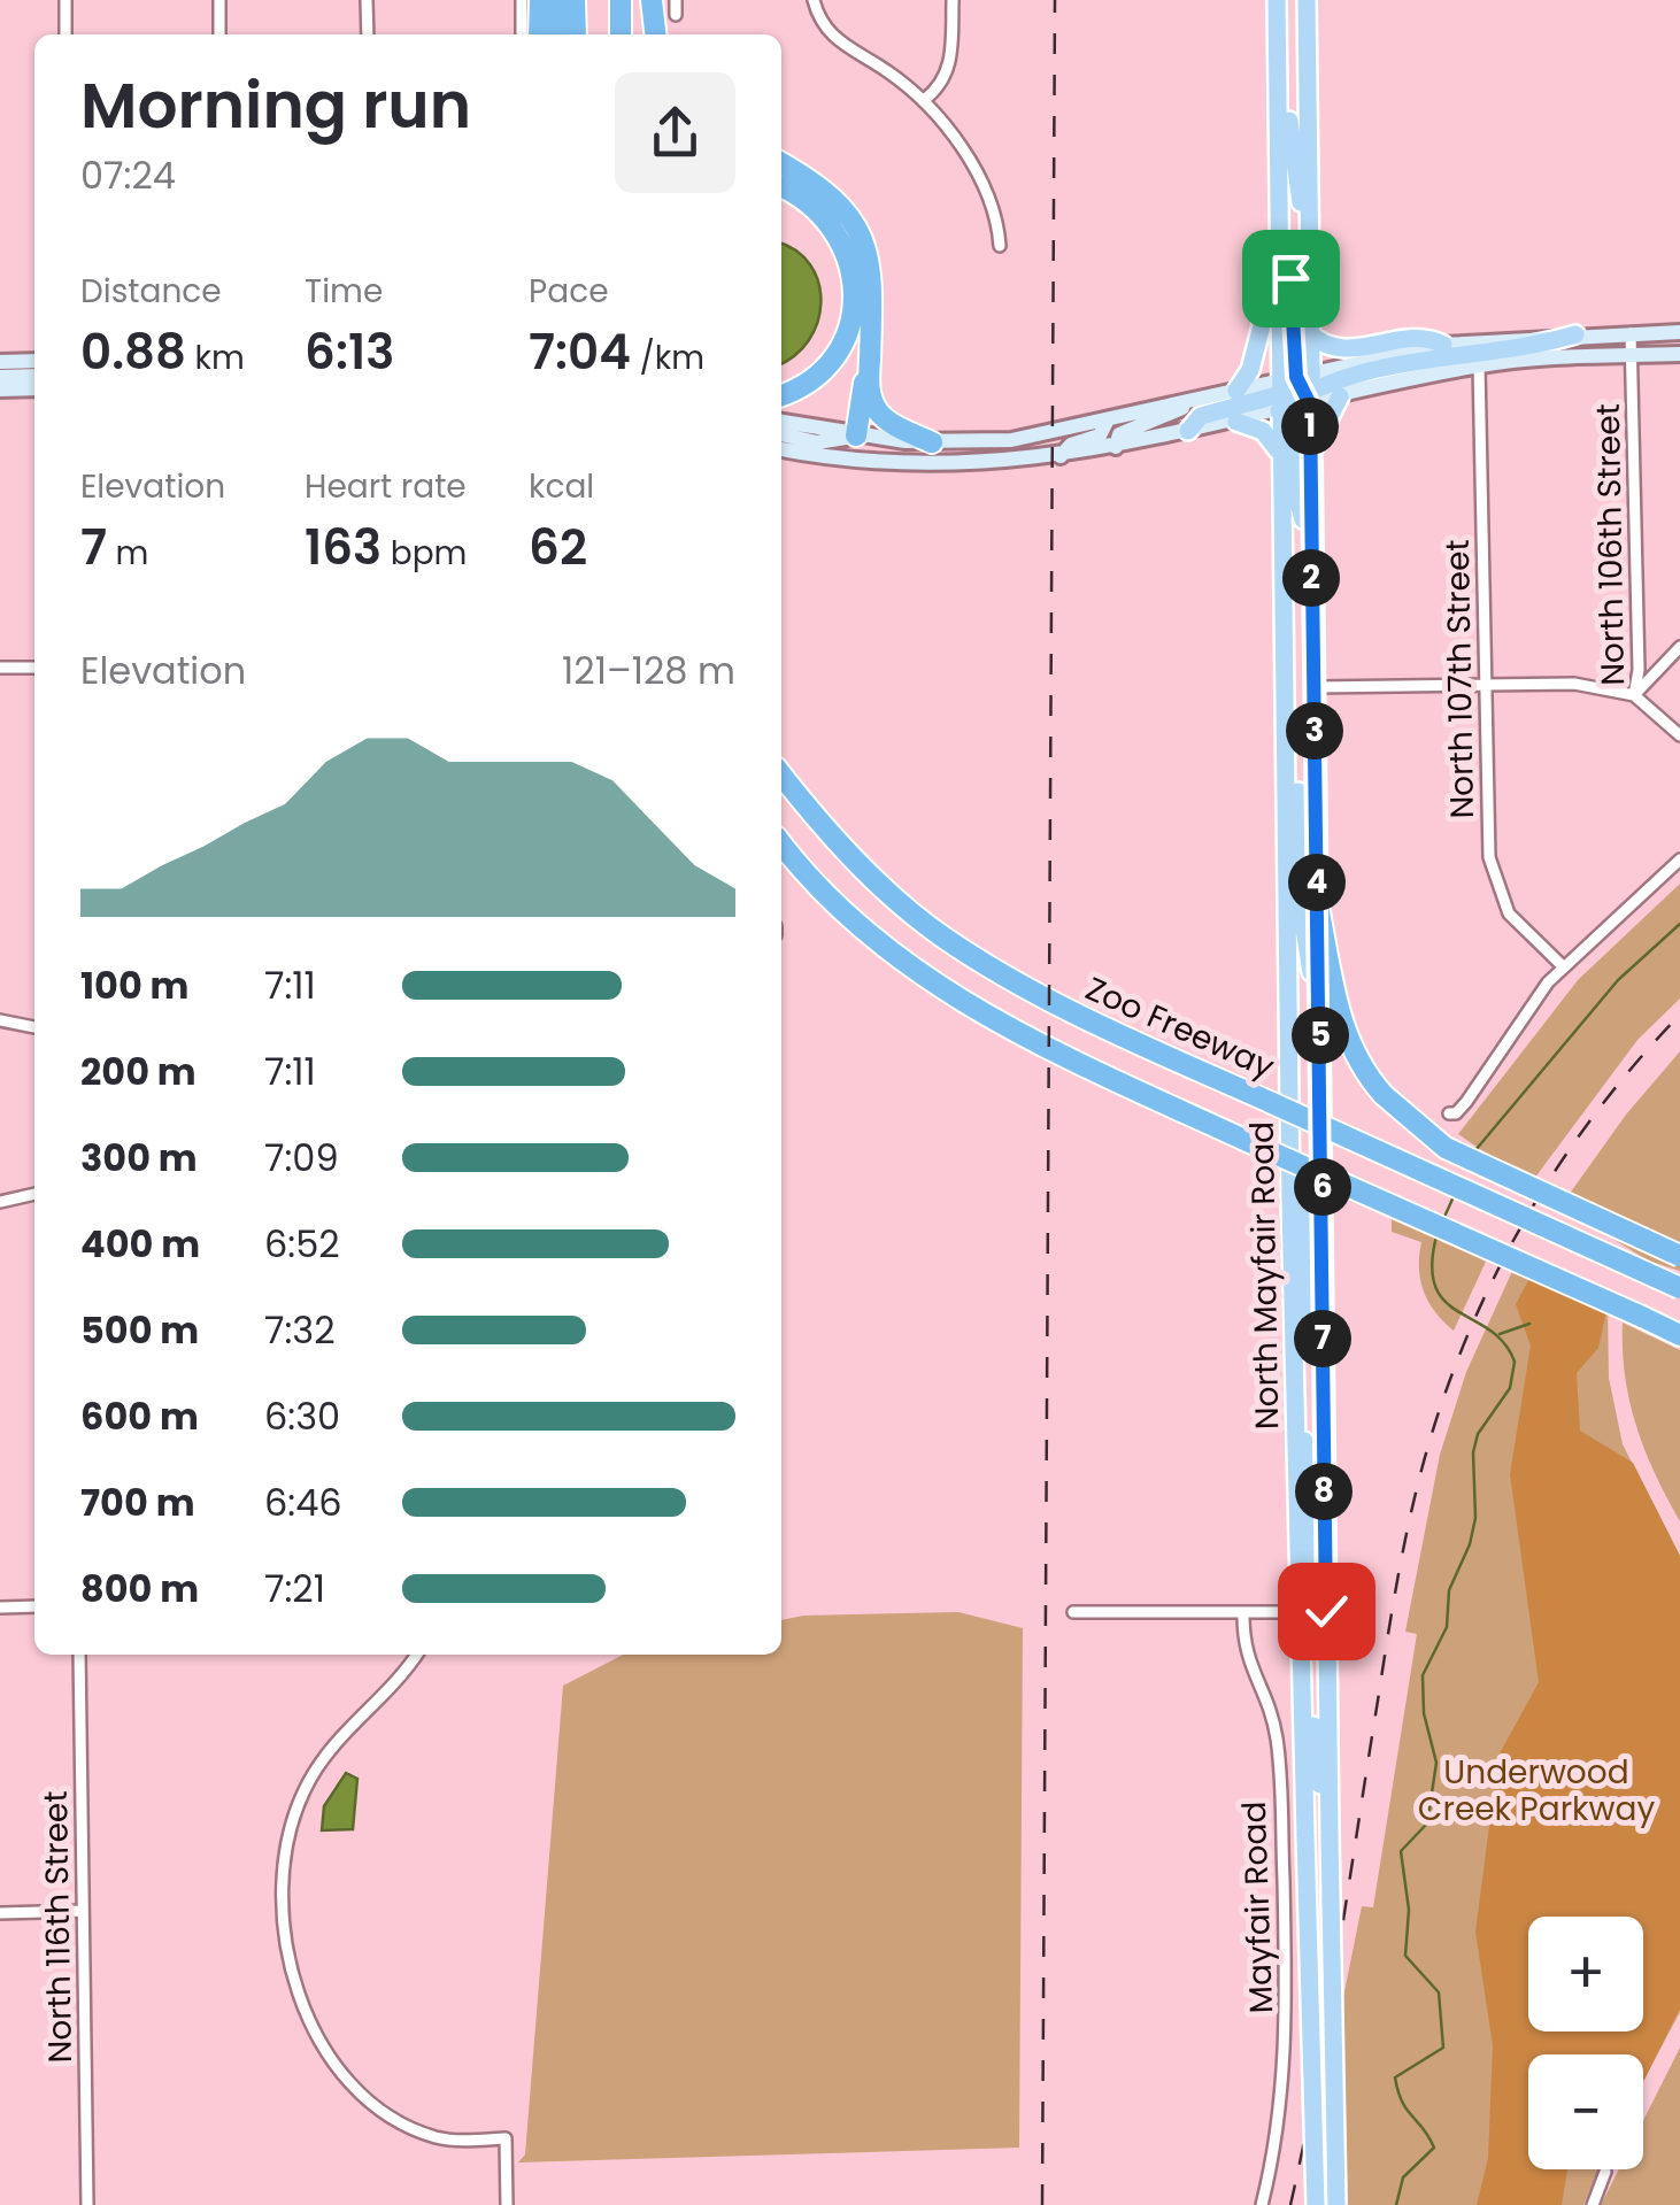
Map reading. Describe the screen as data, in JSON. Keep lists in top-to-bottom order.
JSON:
{
  "streets": {
    "highway": ["Zoo Freeway"],
    "main road": ["North Mayfair Road"],
    "street": [
      "North 106th Street",
      "North 107th Street",
      "Mayfair Road",
      "North 116th Street"
    ]
  },
  "parks": ["Underwood Creek Parkway"],
  "page": {
    "heading": ["Morning run", "07:24"],
    "stats": [
      ["Distance", "0.88 km"],
      ["Time", "6:13"],
      ["Pace", "7:04 /km"],
      ["Elevation", "7 m"],
      ["Heart rate", "163 bpm"],
      ["kcal", "62"]
    ],
    "pins": [
      "1",
      "2",
      "3",
      "4",
      "5",
      "6",
      "7",
      "8"
    ],
    "chart": ["Elevation", "121–128 m"],
    "list": [
      {
        "name": "100 m",
        "note": "7:11"
      },
      {
        "name": "200 m",
        "note": "7:11"
      },
      {
        "name": "300 m",
        "note": "7:09"
      },
      {
        "name": "400 m",
        "note": "6:52"
      },
      {
        "name": "500 m",
        "note": "7:32"
      },
      {
        "name": "600 m",
        "note": "6:30"
      },
      {
        "name": "700 m",
        "note": "6:46"
      },
      {
        "name": "800 m",
        "note": "7:21"
      }
    ],
    "map_buttons": ["+", "−"]
  }
}
